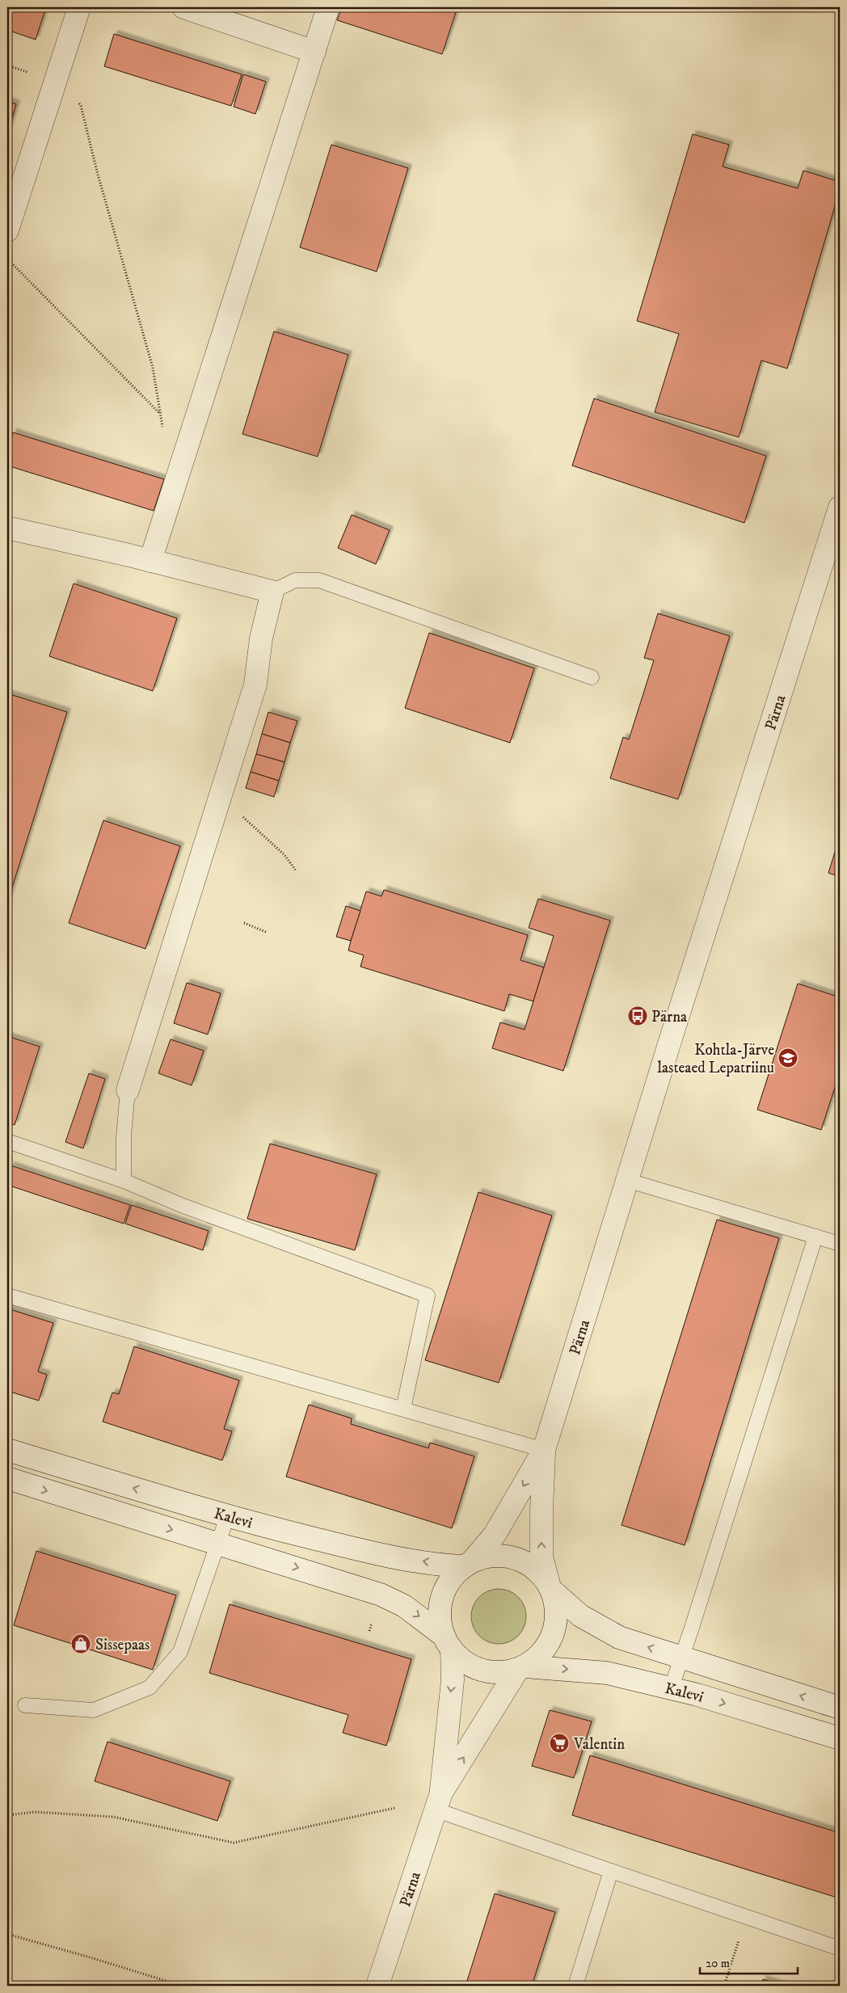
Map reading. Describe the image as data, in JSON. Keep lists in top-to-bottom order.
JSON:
{
  "streets": {
    "street": ["Pärna", "Kalevi"]
  },
  "crossings": [
    ["Pärna", "Kalevi"]
  ],
  "places": {
    "bus stop": ["Pärna"],
    "school or university": ["Kohtla-Järve lasteaed Lepatriinu"],
    "shop": ["Sissepaas"],
    "supermarket": ["Valentin"]
  },
  "scale_bar": "20 m"
}
